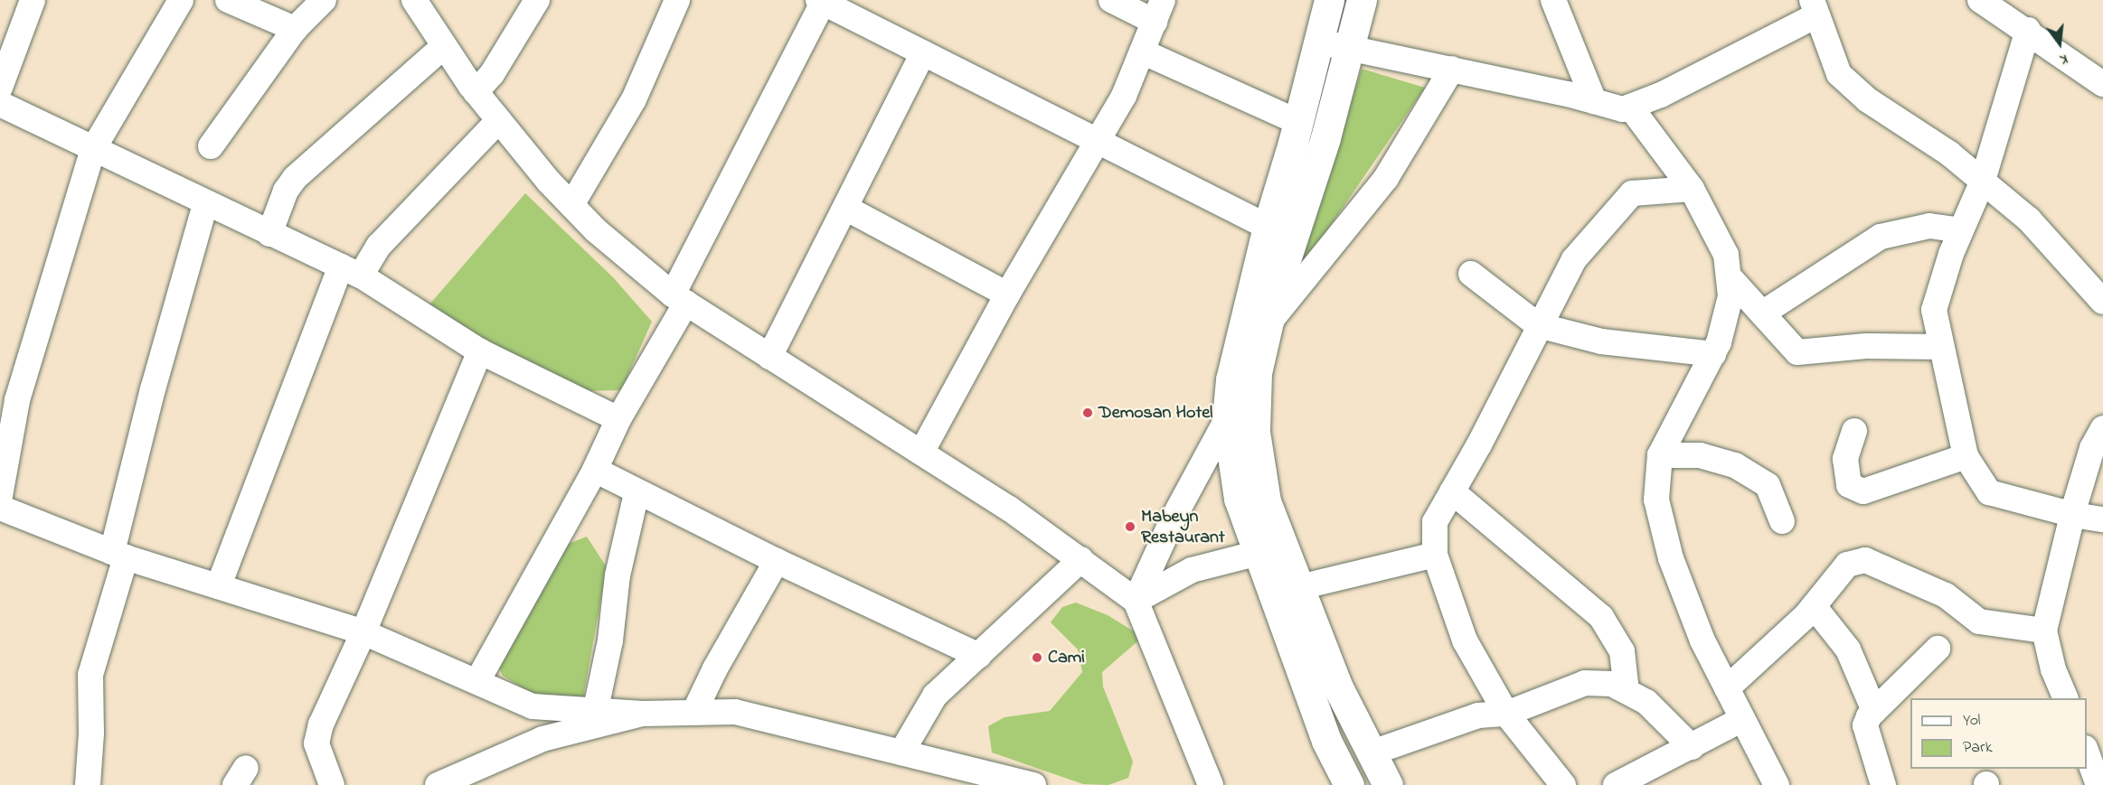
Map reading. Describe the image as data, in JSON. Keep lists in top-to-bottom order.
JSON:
{
  "places": ["Demosan Hotel", "Mabeyn Restaurant", "Cami"],
  "legend": ["Yol", "Park"],
  "north": "bottom"
}
